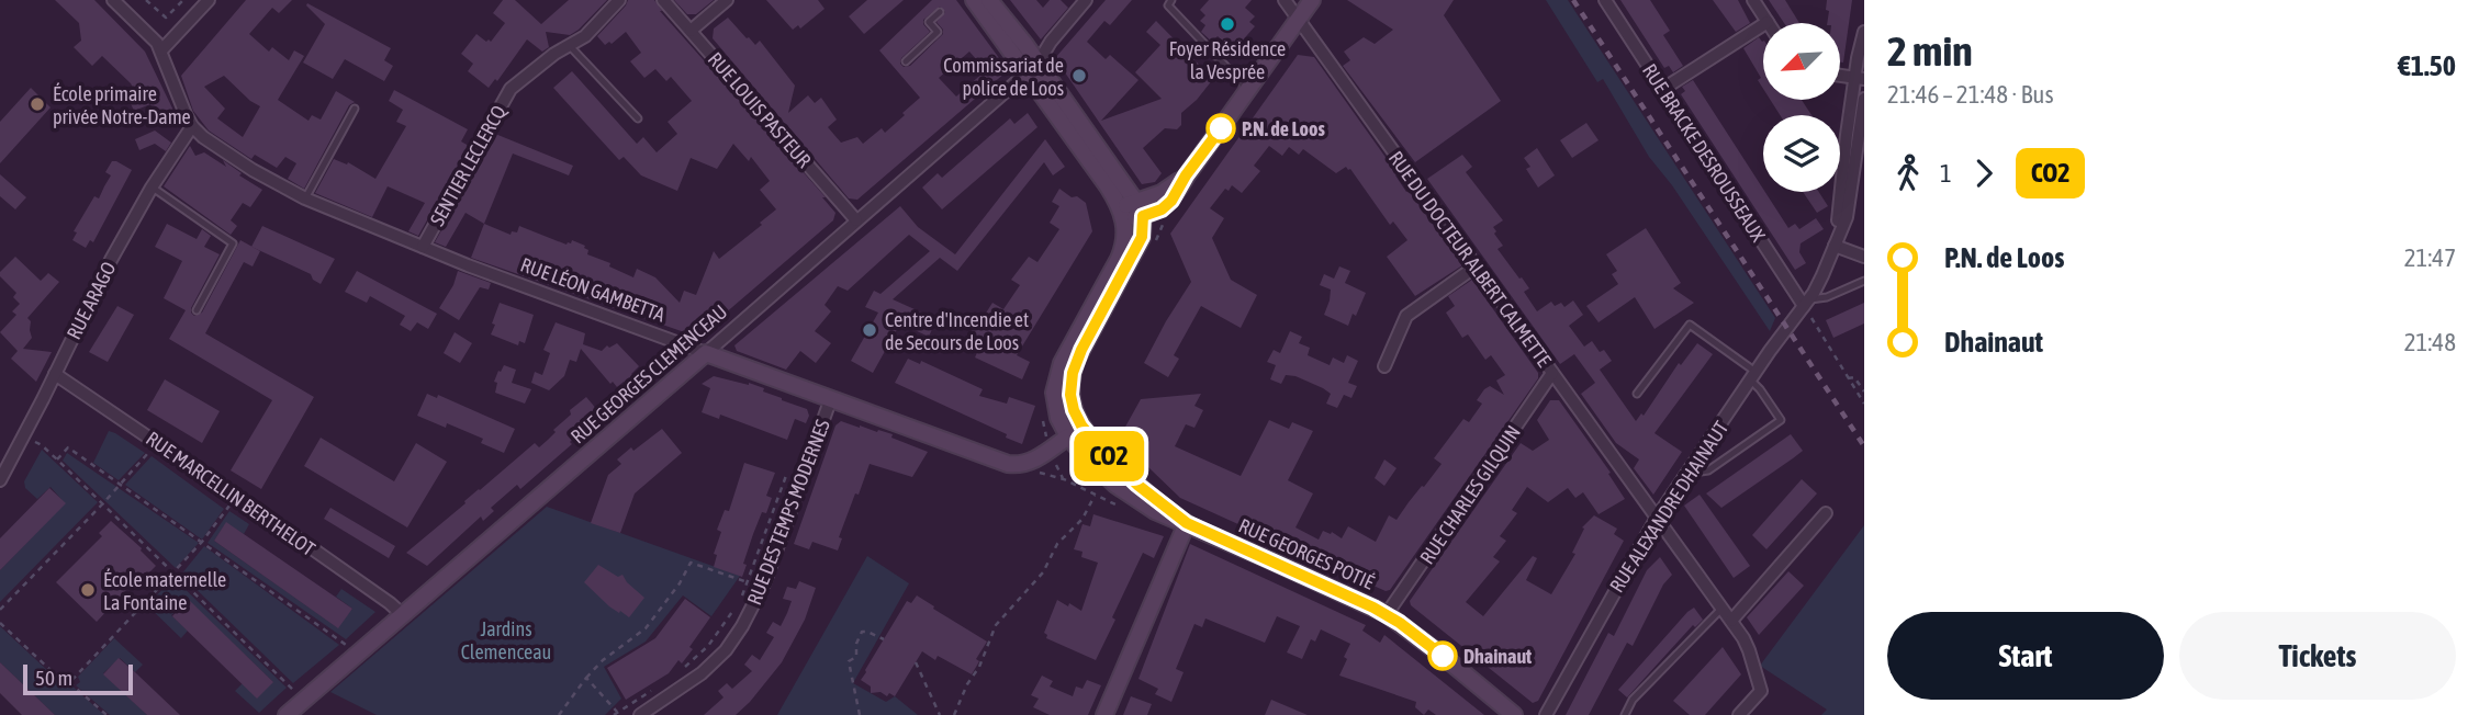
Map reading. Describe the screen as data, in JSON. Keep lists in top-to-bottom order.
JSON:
{
  "streets": {
    "main road": ["RUE LÉON GAMBETTA", "RUE GEORGES CLEMENCEAU", "RUE GEORGES POTIÉ"],
    "street": [
      "RUE LOUIS PASTEUR",
      "RUE BRACKE DESROUSSEAUX",
      "SENTIER LECLERCQ",
      "RUE DU DOCTEUR ALBERT CALMETTE",
      "RUE ARAGO",
      "RUE MARCELLIN BERTHELOT",
      "RUE CHARLES GILQUIN",
      "RUE ALEXANDRE DHAINAUT",
      "RUE DES TEMPS MODERNES"
    ]
  },
  "crossings": [
    ["RUE LOUIS PASTEUR", "RUE GEORGES CLEMENCEAU"],
    ["RUE BRACKE DESROUSSEAUX", "RUE ALEXANDRE DHAINAUT"],
    ["SENTIER LECLERCQ", "RUE LÉON GAMBETTA"],
    ["RUE DU DOCTEUR ALBERT CALMETTE", "RUE CHARLES GILQUIN"],
    ["RUE DU DOCTEUR ALBERT CALMETTE", "RUE ALEXANDRE DHAINAUT"],
    ["RUE LÉON GAMBETTA", "RUE ARAGO"],
    ["RUE LÉON GAMBETTA", "RUE GEORGES CLEMENCEAU"],
    ["RUE LÉON GAMBETTA", "RUE DES TEMPS MODERNES"],
    ["RUE ARAGO", "RUE MARCELLIN BERTHELOT"],
    ["RUE GEORGES CLEMENCEAU", "RUE MARCELLIN BERTHELOT"],
    ["RUE CHARLES GILQUIN", "RUE GEORGES POTIÉ"]
  ],
  "parks": ["Jardins Clemenceau"],
  "places": [
    "Foyer Résidence la Vesprée",
    "Commissariat de police de Loos",
    "École primaire privée Notre-Dame",
    "P.N. de Loos",
    "Centre d'Incendie et de Secours de Loos",
    "École maternelle La Fontaine",
    "Dhainaut"
  ],
  "lines": ["bus line CO2"],
  "scale_bar": "50 m",
  "north": "bottom left",
  "page": {
    "on_map": "CO2",
    "heading": ["2 min", "21:46 – 21:48 · Bus", "€1.50"],
    "legs": ["1", "CO2"],
    "list": [
      {
        "name": "P.N. de Loos",
        "value": "21:47"
      },
      {
        "name": "Dhainaut",
        "value": "21:48"
      }
    ],
    "buttons": ["Start", "Tickets"],
    "scale": "50 m"
  }
}
